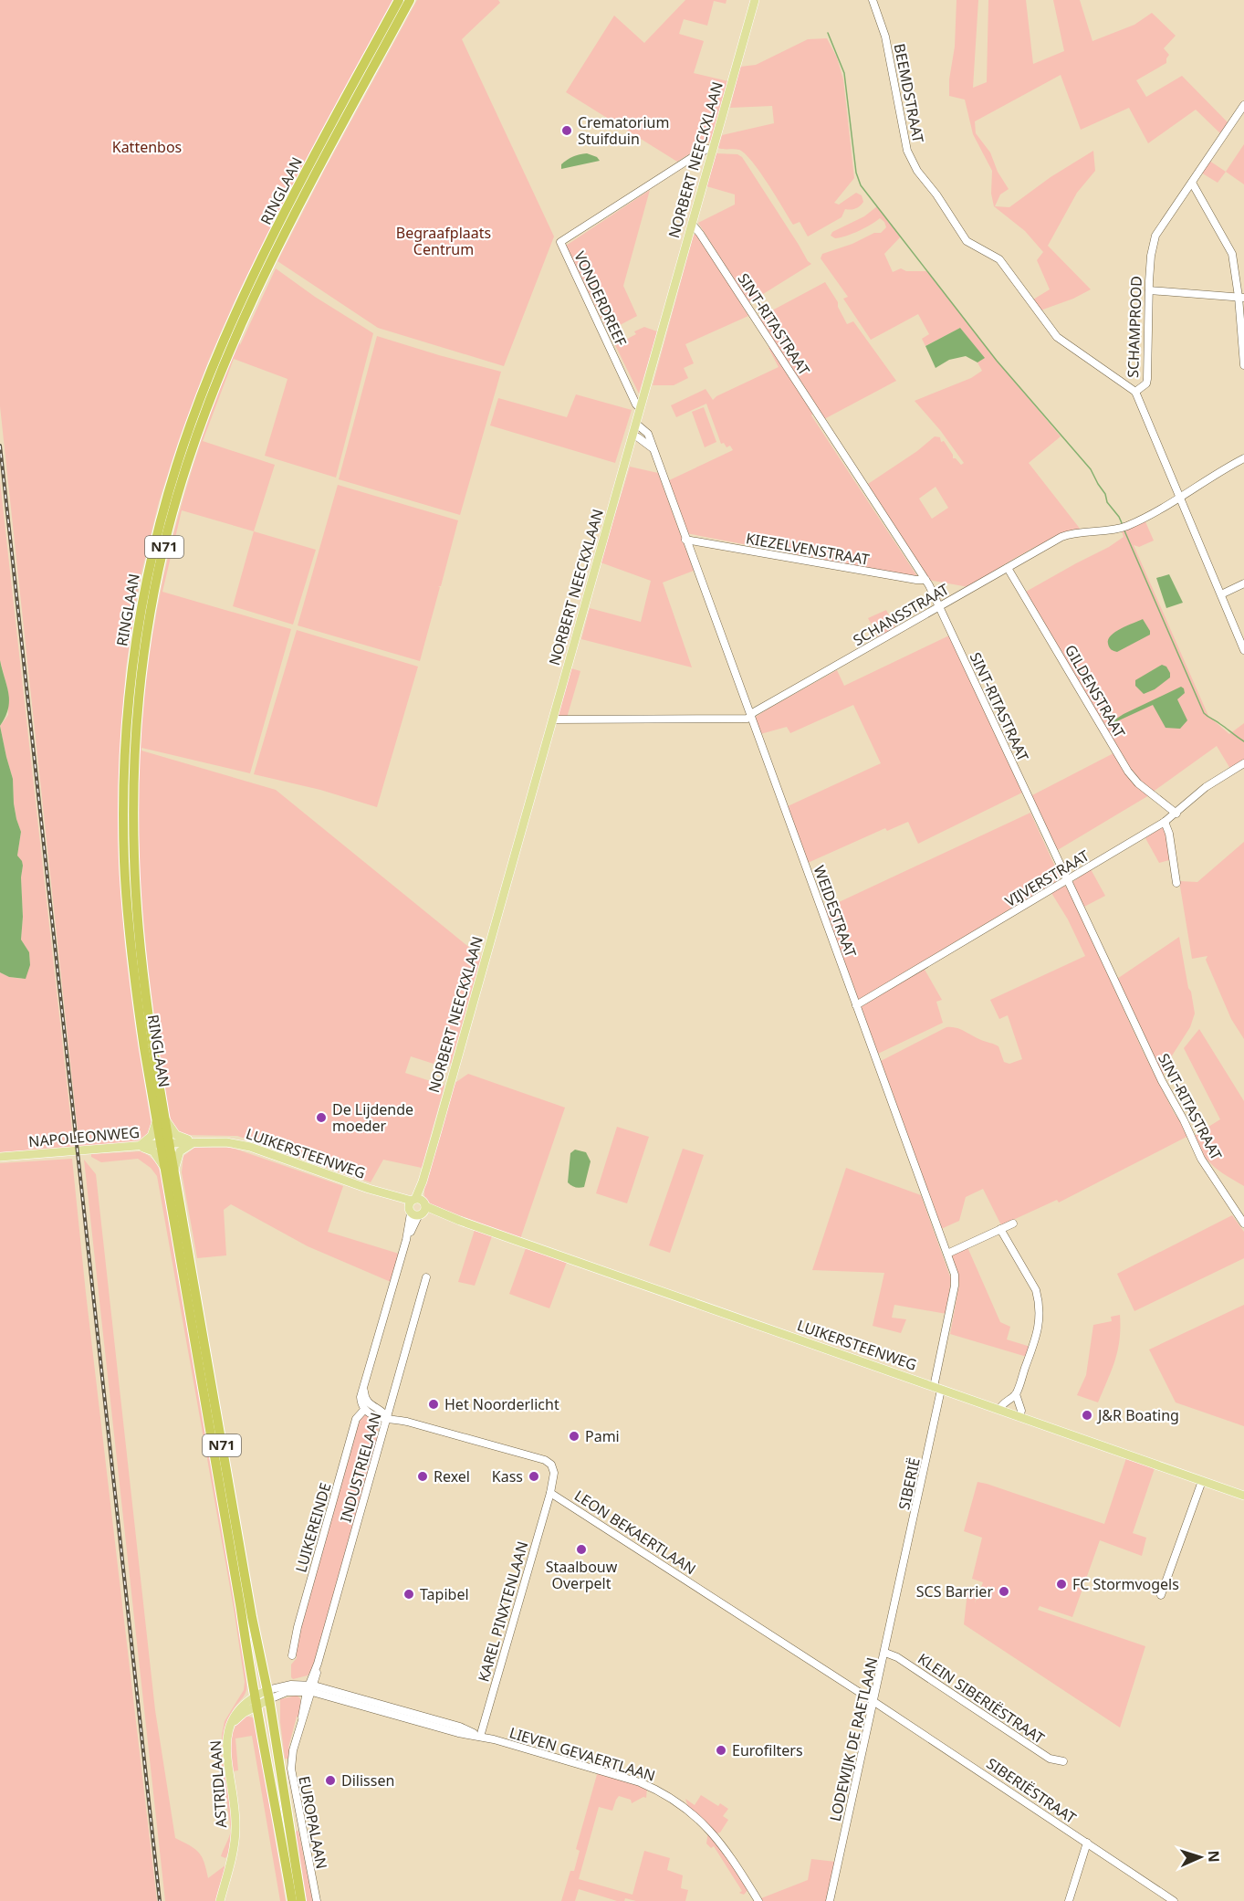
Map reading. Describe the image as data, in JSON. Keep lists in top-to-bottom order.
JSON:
{
  "streets": {
    "highway": ["RINGLAAN", "N71"],
    "main road": [
      "NORBERT NEECKXLAAN",
      "NAPOLEONWEG",
      "LUIKERSTEENWEG",
      "ASTRIDLAAN"
    ],
    "street": [
      "BEEMDSTRAAT",
      "VONDERDREEF",
      "SINT-RITASTRAAT",
      "SCHAMPROOD",
      "KIEZELVENSTRAAT",
      "SCHANSSTRAAT",
      "GILDENSTRAAT",
      "VIJVERSTRAAT",
      "WEIDESTRAAT",
      "INDUSTRIELAAN",
      "SIBERIË",
      "LUIKEREINDE",
      "LEON BEKAERTLAAN",
      "KAREL PINXTENLAAN",
      "KLEIN SIBERIËSTRAAT",
      "LODEWIJK DE RAETLAAN",
      "LIEVEN GEVAERTLAAN",
      "SIBERIËSTRAAT",
      "EUROPALAAN"
    ]
  },
  "crossings": [
    ["BEEMDSTRAAT", "SCHAMPROOD"],
    ["NORBERT NEECKXLAAN", "VONDERDREEF"],
    ["NORBERT NEECKXLAAN", "SINT-RITASTRAAT"],
    ["NORBERT NEECKXLAAN", "SCHANSSTRAAT"],
    ["NORBERT NEECKXLAAN", "WEIDESTRAAT"],
    ["NORBERT NEECKXLAAN", "LUIKERSTEENWEG"],
    ["NORBERT NEECKXLAAN", "LUIKEREINDE"],
    ["RINGLAAN", "N71"],
    ["RINGLAAN", "NAPOLEONWEG"],
    ["RINGLAAN", "LUIKERSTEENWEG"],
    ["SINT-RITASTRAAT", "KIEZELVENSTRAAT"],
    ["SINT-RITASTRAAT", "SCHANSSTRAAT"],
    ["SINT-RITASTRAAT", "VIJVERSTRAAT"],
    ["SCHAMPROOD", "SCHANSSTRAAT"],
    ["N71", "NAPOLEONWEG"],
    ["N71", "LUIKERSTEENWEG"],
    ["N71", "ASTRIDLAAN"],
    ["KIEZELVENSTRAAT", "WEIDESTRAAT"],
    ["SCHANSSTRAAT", "GILDENSTRAAT"],
    ["SCHANSSTRAAT", "WEIDESTRAAT"],
    ["GILDENSTRAAT", "VIJVERSTRAAT"],
    ["VIJVERSTRAAT", "WEIDESTRAAT"],
    ["WEIDESTRAAT", "LUIKERSTEENWEG"],
    ["WEIDESTRAAT", "SIBERIË"],
    ["NAPOLEONWEG", "LUIKERSTEENWEG"],
    ["LUIKERSTEENWEG", "SIBERIË"],
    ["INDUSTRIELAAN", "LIEVEN GEVAERTLAAN"],
    ["INDUSTRIELAAN", "ASTRIDLAAN"],
    ["INDUSTRIELAAN", "EUROPALAAN"],
    ["SIBERIË", "LODEWIJK DE RAETLAAN"],
    ["LEON BEKAERTLAAN", "KAREL PINXTENLAAN"],
    ["LEON BEKAERTLAAN", "LODEWIJK DE RAETLAAN"],
    ["LEON BEKAERTLAAN", "SIBERIËSTRAAT"],
    ["KAREL PINXTENLAAN", "LIEVEN GEVAERTLAAN"],
    ["KLEIN SIBERIËSTRAAT", "LODEWIJK DE RAETLAAN"],
    ["LODEWIJK DE RAETLAAN", "SIBERIËSTRAAT"],
    ["LIEVEN GEVAERTLAAN", "ASTRIDLAAN"],
    ["LIEVEN GEVAERTLAAN", "EUROPALAAN"],
    ["ASTRIDLAAN", "EUROPALAAN"]
  ],
  "parks": ["Kattenbos", "Begraafplaats Centrum"],
  "places": [
    "Crematorium Stuifduin",
    "De Lijdende moeder",
    "Het Noorderlicht",
    "J&R Boating",
    "Pami",
    "Rexel",
    "Kass",
    "Staalbouw Overpelt",
    "FC Stormvogels",
    "SCS Barrier",
    "Tapibel",
    "Eurofilters",
    "Dilissen"
  ],
  "north": "right"
}
